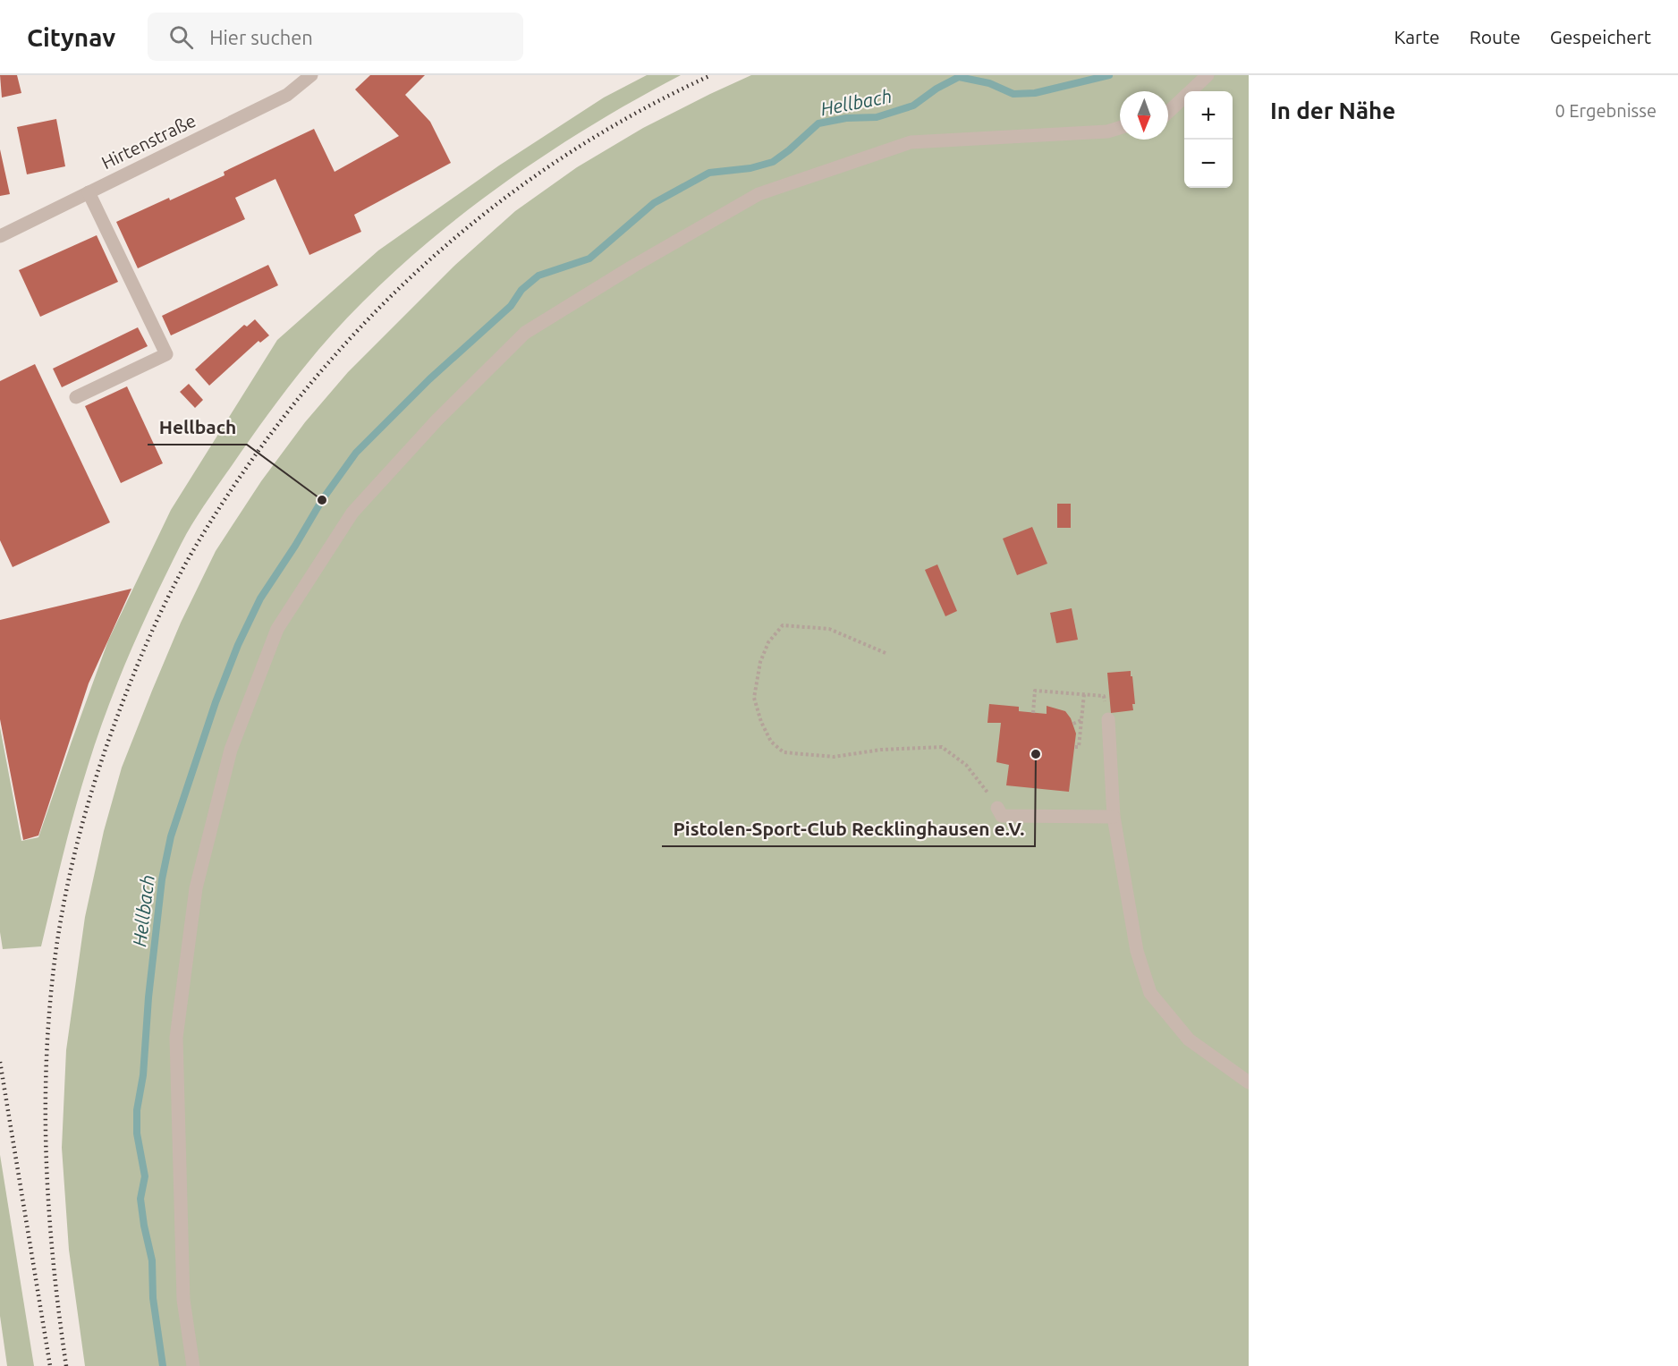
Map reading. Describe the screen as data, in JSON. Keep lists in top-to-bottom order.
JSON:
{
  "streets": {
    "street": ["Hirtenstraße"]
  },
  "water": ["Hellbach"],
  "places": ["Hellbach", "Pistolen-Sport-Club Recklinghausen e.V."],
  "north": "bottom",
  "page": {
    "header": "Citynav",
    "search": "Hier suchen",
    "nav": ["Karte", "Route", "Gespeichert"],
    "heading": ["In der Nähe", "0 Ergebnisse"],
    "map_buttons": ["+", "−"]
  }
}
